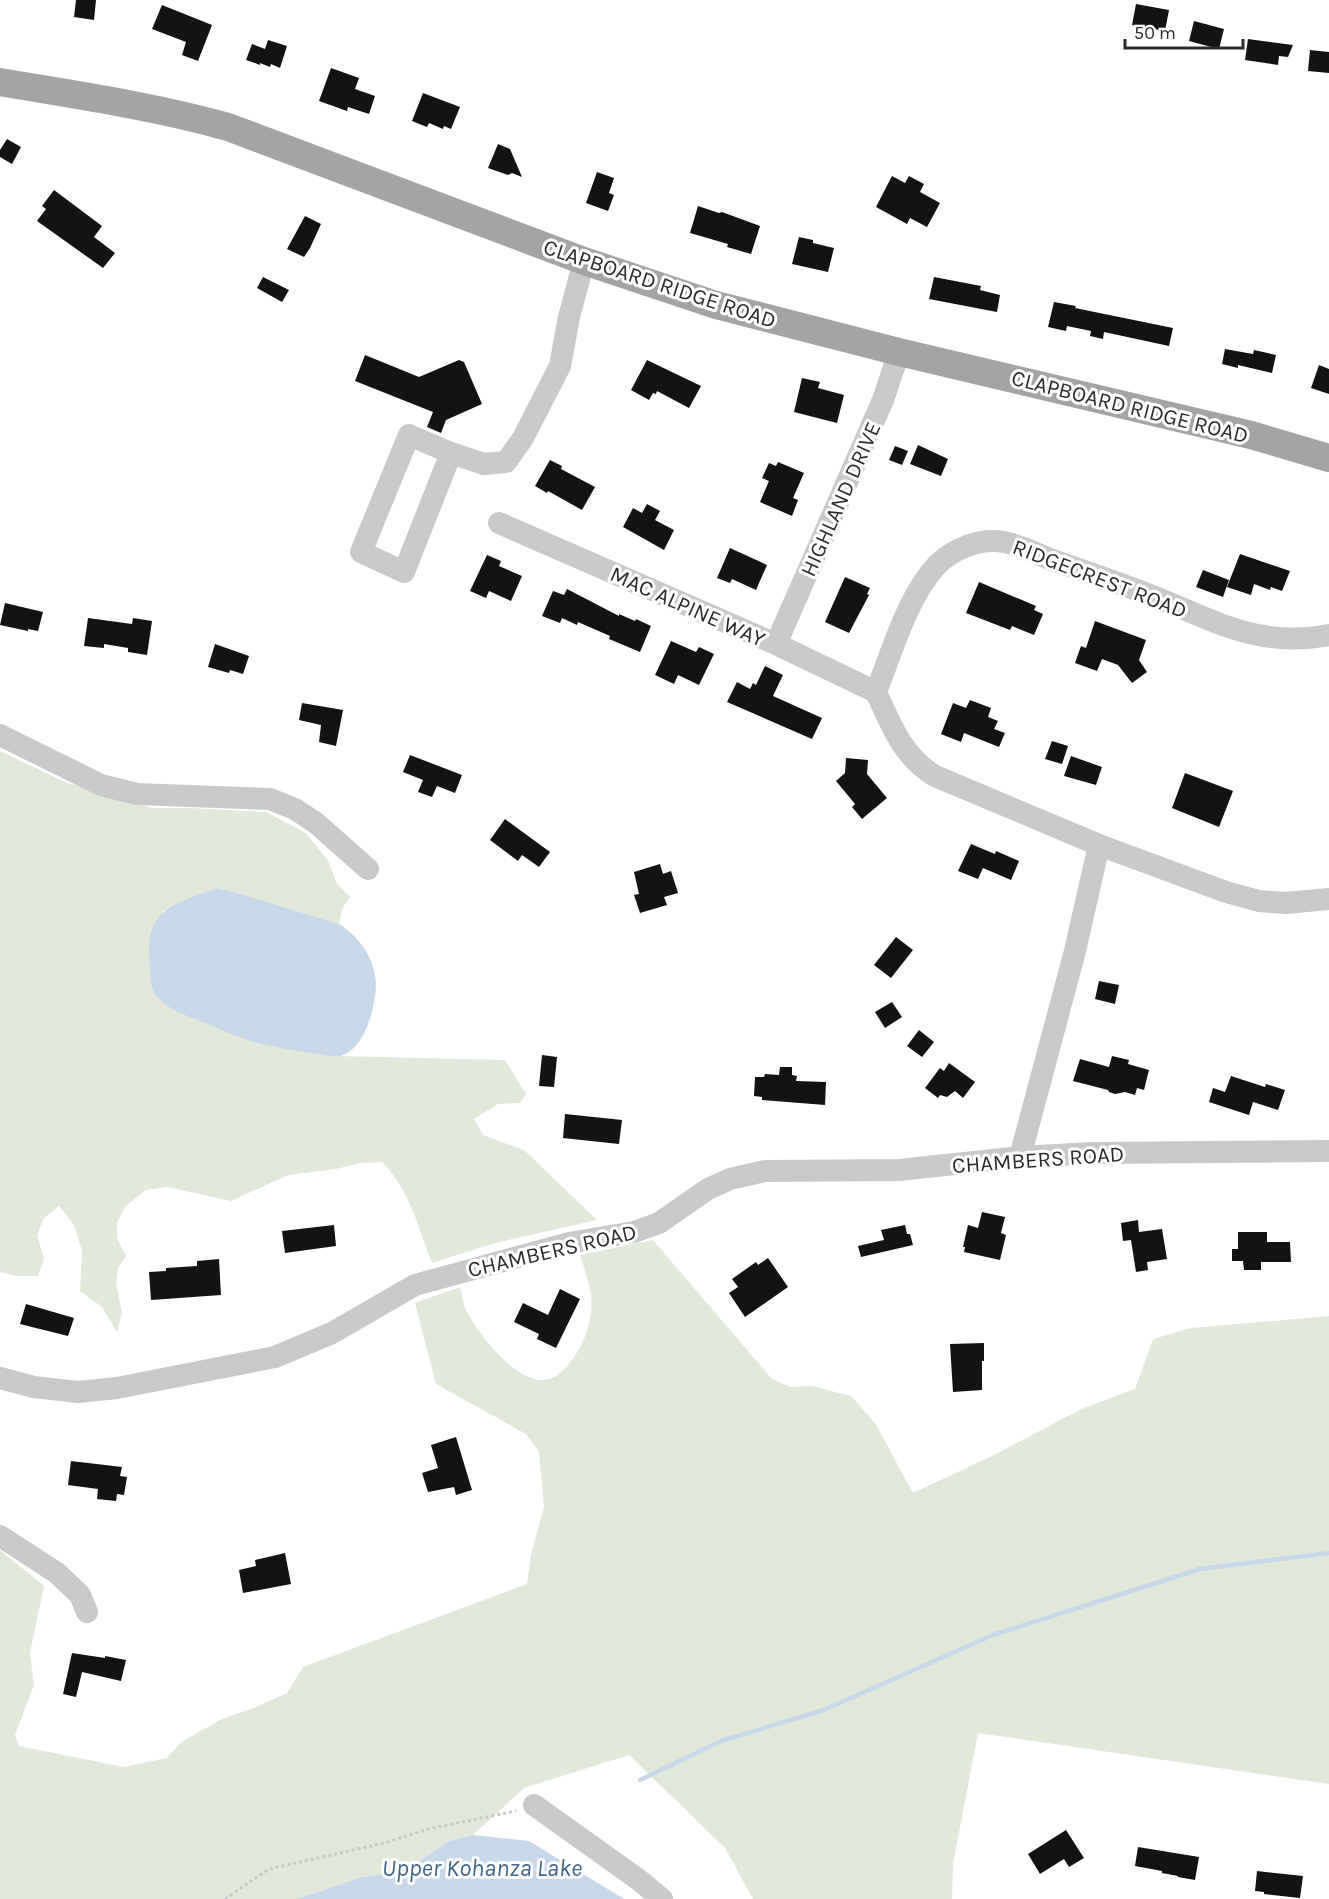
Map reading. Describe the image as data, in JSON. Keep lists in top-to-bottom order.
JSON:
{
  "streets": {
    "main road": ["CLAPBOARD RIDGE ROAD"],
    "street": [
      "HIGHLAND DRIVE",
      "RIDGECREST ROAD",
      "MAC ALPINE WAY",
      "CHAMBERS ROAD"
    ]
  },
  "crossings": [
    ["CLAPBOARD RIDGE ROAD", "HIGHLAND DRIVE"],
    ["HIGHLAND DRIVE", "MAC ALPINE WAY"],
    ["RIDGECREST ROAD", "MAC ALPINE WAY"]
  ],
  "water": ["Upper Kohanza Lake"],
  "scale_bar": "50 m"
}
